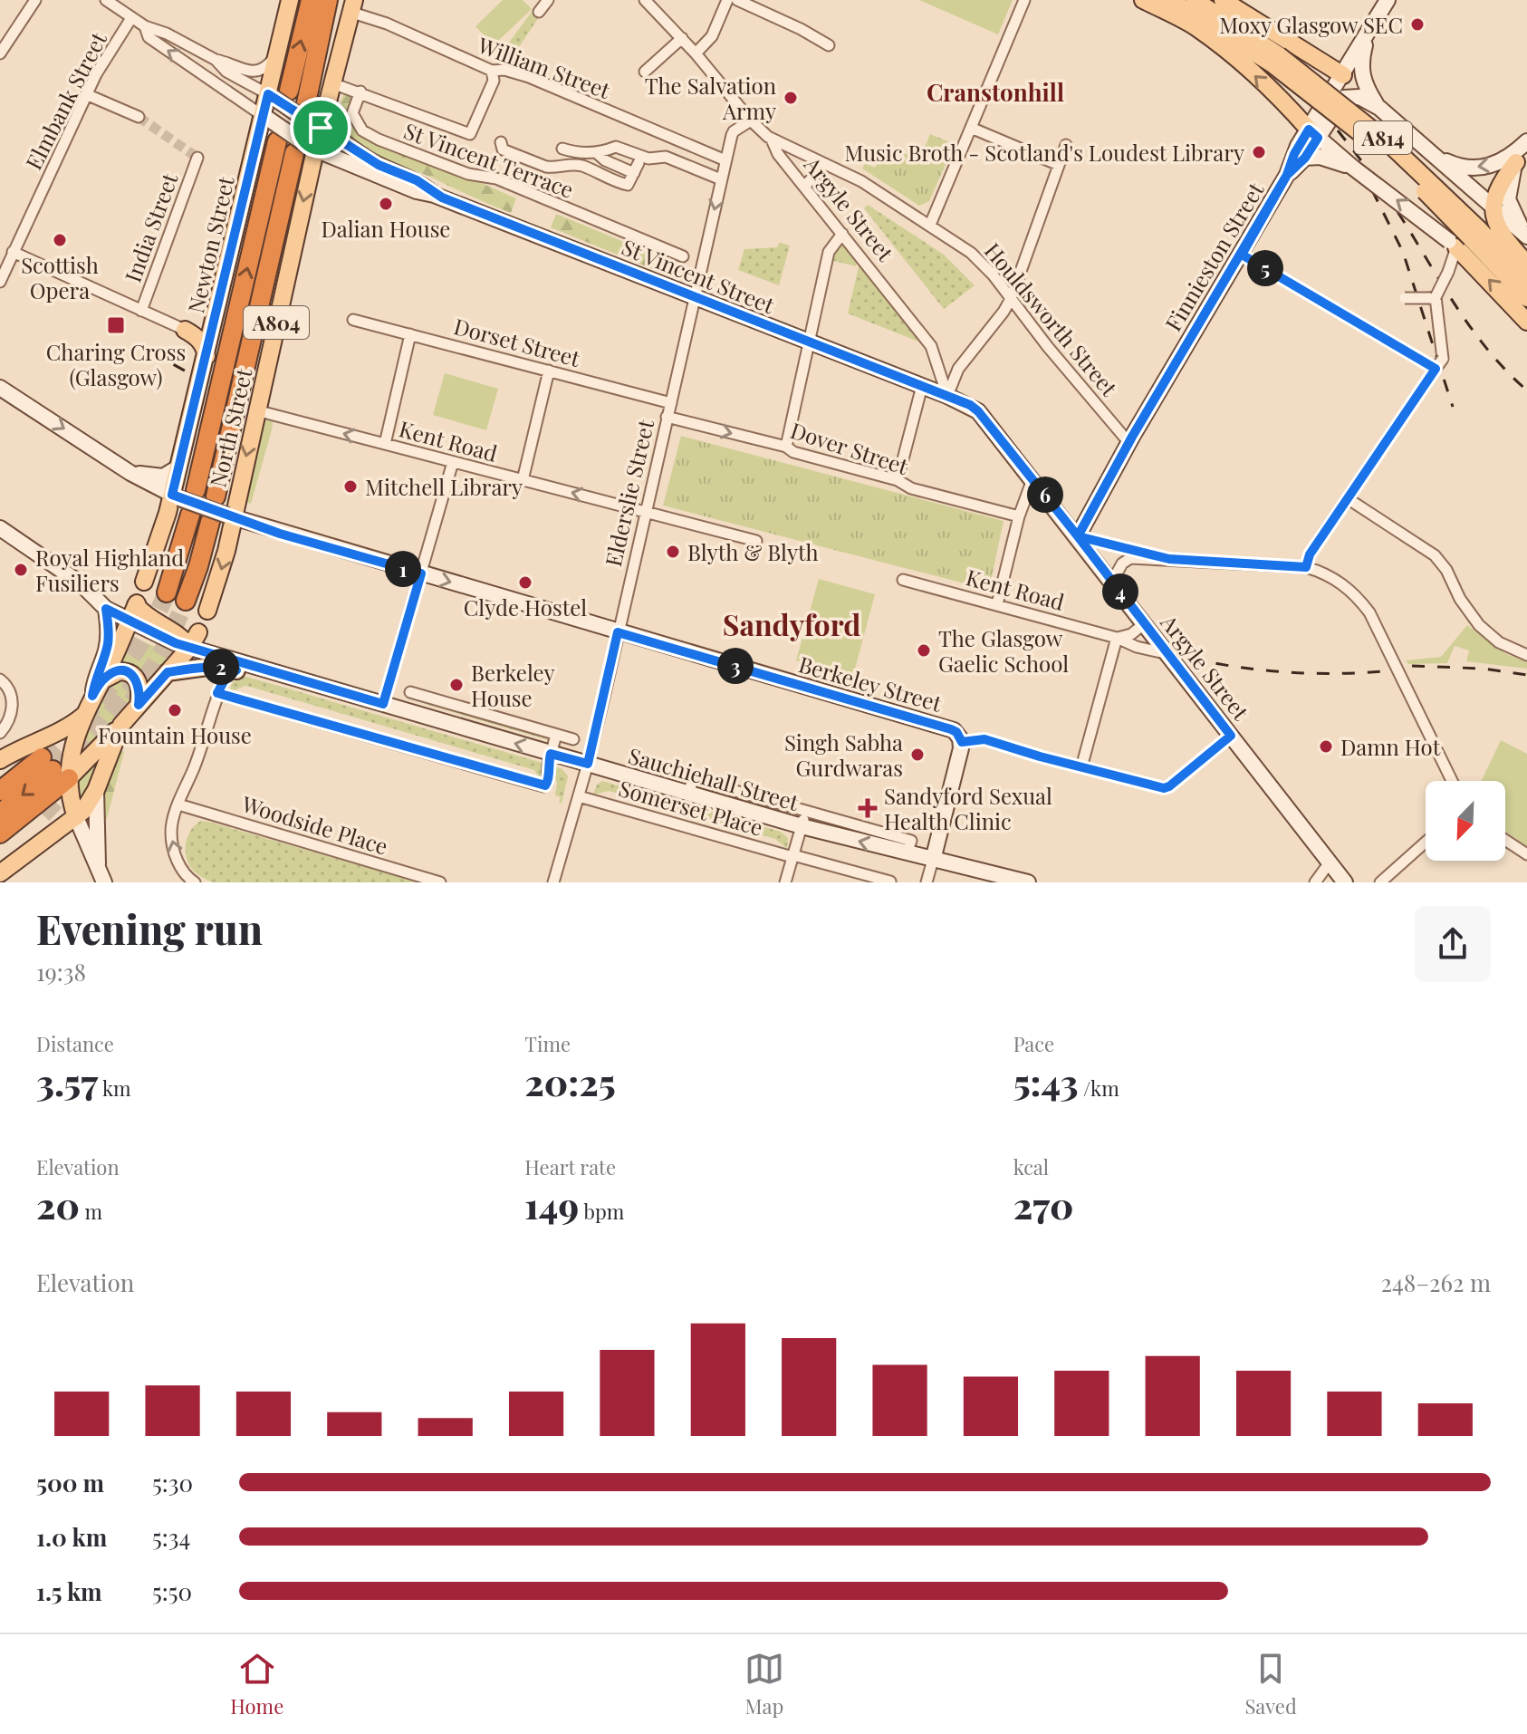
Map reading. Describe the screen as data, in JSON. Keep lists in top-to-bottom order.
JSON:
{
  "streets": {
    "main road": [
      "A814",
      "Newton Street",
      "A804",
      "North Street"
    ],
    "street": [
      "William Street",
      "Elmbank Street",
      "St Vincent Terrace",
      "Argyle Street",
      "India Street",
      "Finnieston Street",
      "St Vincent Street",
      "Houldsworth Street",
      "Dorset Street",
      "Kent Road",
      "Dover Street",
      "Elderslie Street",
      "Berkeley Street",
      "Sauchiehall Street",
      "Somerset Place",
      "Woodside Place"
    ]
  },
  "crossings": [
    ["William Street", "St Vincent Terrace"],
    ["William Street", "North Street"],
    ["William Street", "Elderslie Street"],
    ["Elmbank Street", "St Vincent Street"],
    ["St Vincent Terrace", "North Street"],
    ["Argyle Street", "Finnieston Street"],
    ["Argyle Street", "St Vincent Street"],
    ["Argyle Street", "Houldsworth Street"],
    ["Argyle Street", "Kent Road"],
    ["Newton Street", "St Vincent Street"],
    ["Newton Street", "Berkeley Street"],
    ["Finnieston Street", "Houldsworth Street"],
    ["St Vincent Street", "North Street"],
    ["St Vincent Street", "Elderslie Street"],
    ["Houldsworth Street", "Elderslie Street"],
    ["Dorset Street", "Elderslie Street"],
    ["North Street", "Kent Road"],
    ["North Street", "Berkeley Street"],
    ["Kent Road", "Elderslie Street"],
    ["Dover Street", "Elderslie Street"],
    ["Elderslie Street", "Berkeley Street"],
    ["Elderslie Street", "Sauchiehall Street"],
    ["Elderslie Street", "Somerset Place"]
  ],
  "one_way": ["North Street"],
  "districts": ["Cranstonhill", "Sandyford"],
  "places": {
    "other": [
      "Moxy Glasgow SEC",
      "The Salvation Army",
      "Music Broth - Scotland's Loudest Library",
      "Dalian House",
      "Scottish Opera",
      "Mitchell Library",
      "Blyth & Blyth",
      "Royal Highland Fusiliers",
      "Clyde Hostel",
      "The Glasgow Gaelic School",
      "Berkeley House",
      "Fountain House",
      "Damn Hot",
      "Singh Sabha Gurdwaras"
    ],
    "transit": ["Charing Cross (Glasgow)"],
    "health": ["Sandyford Sexual Health Clinic"]
  },
  "north": "bottom left",
  "page": {
    "pins": [
      "5",
      "6",
      "1",
      "4",
      "3",
      "2"
    ],
    "heading": ["Evening run", "19:38"],
    "stats": [
      ["Distance", "3.57 km"],
      ["Time", "20:25"],
      ["Pace", "5:43 /km"],
      ["Elevation", "20 m"],
      ["Heart rate", "149 bpm"],
      ["kcal", "270"]
    ],
    "chart": ["Elevation", "248–262 m"],
    "list": [
      {
        "name": "500 m",
        "note": "5:30"
      },
      {
        "name": "1.0 km",
        "note": "5:34"
      },
      {
        "name": "1.5 km",
        "note": "5:50"
      }
    ],
    "tabs": ["Home", "Map", "Saved"]
  }
}
